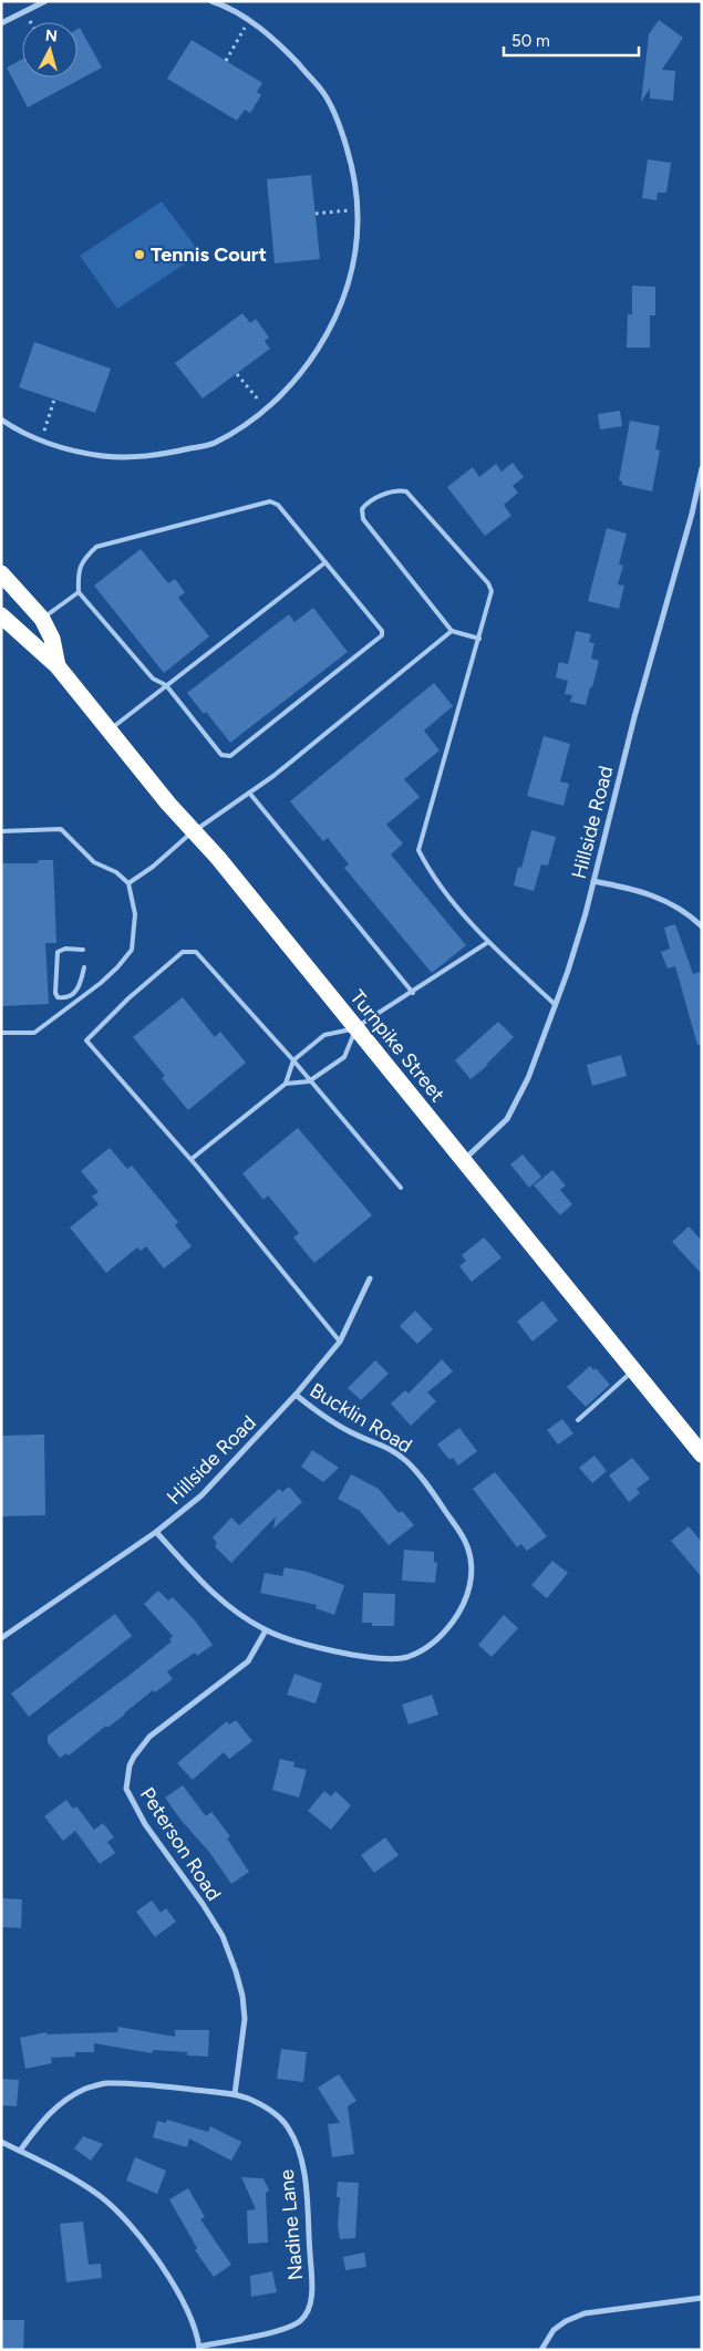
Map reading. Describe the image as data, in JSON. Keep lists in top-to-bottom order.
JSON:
{
  "streets": {
    "highway": ["Turnpike Street"],
    "street": [
      "Hillside Road",
      "Bucklin Road",
      "Peterson Road",
      "Nadine Lane"
    ]
  },
  "crossings": [
    ["Hillside Road", "Turnpike Street"],
    ["Hillside Road", "Bucklin Road"],
    ["Bucklin Road", "Peterson Road"],
    ["Peterson Road", "Nadine Lane"]
  ],
  "places": ["Tennis Court"],
  "scale_bar": "50 m",
  "north": "top"
}
